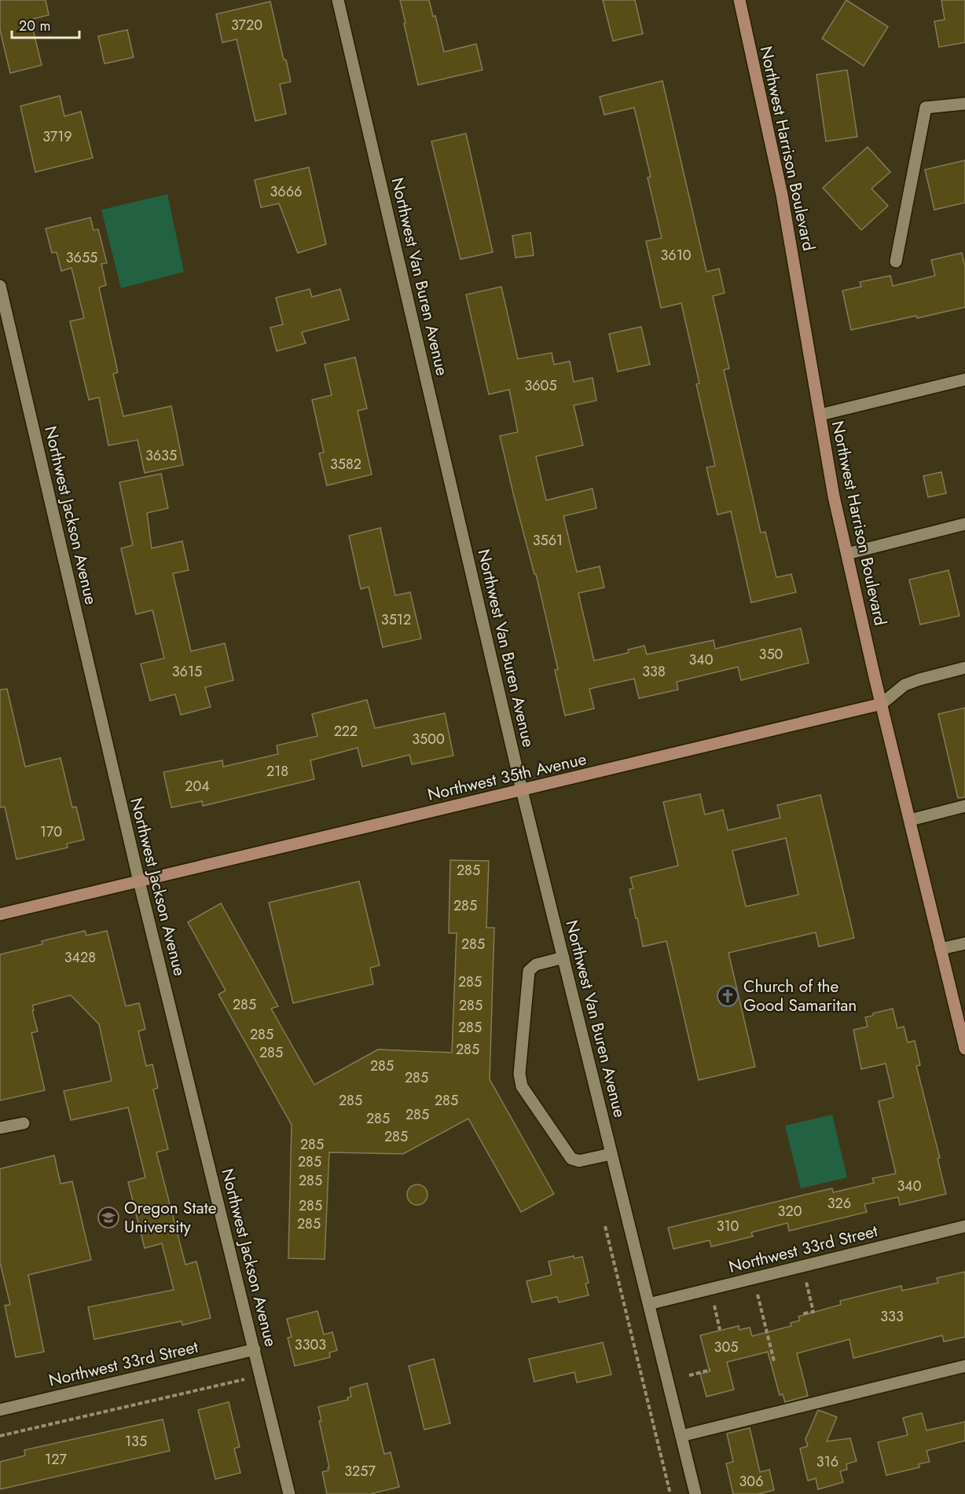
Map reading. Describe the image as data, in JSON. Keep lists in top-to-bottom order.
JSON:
{
  "streets": {
    "main road": ["Northwest Harrison Boulevard", "Northwest 35th Avenue"],
    "street": ["Northwest Van Buren Avenue", "Northwest Jackson Avenue", "Northwest 33rd Street"]
  },
  "crossings": [
    ["Northwest Harrison Boulevard", "Northwest 35th Avenue"],
    ["Northwest Van Buren Avenue", "Northwest 35th Avenue"],
    ["Northwest Van Buren Avenue", "Northwest 33rd Street"],
    ["Northwest Jackson Avenue", "Northwest 35th Avenue"],
    ["Northwest Jackson Avenue", "Northwest 33rd Street"]
  ],
  "places": {
    "church": ["Church of the Good Samaritan"],
    "school or university": ["Oregon State University"]
  },
  "house_numbers": [
    "3720",
    "3719",
    "3666",
    "3610",
    "3655",
    "3605",
    "3635",
    "3582",
    "3561",
    "3512",
    "350",
    "340",
    "3615",
    "338",
    "222",
    "3500",
    "218",
    "204",
    "170",
    "285",
    "285",
    "285",
    "3428",
    "285",
    "285",
    "285",
    "285",
    "285",
    "285",
    "285",
    "285",
    "285",
    "285",
    "285",
    "285",
    "285",
    "285",
    "285",
    "285",
    "285",
    "340",
    "326",
    "285",
    "320",
    "285",
    "310",
    "333",
    "3303",
    "305",
    "135",
    "127",
    "316",
    "3257",
    "306"
  ],
  "scale_bar": "20 m"
}
